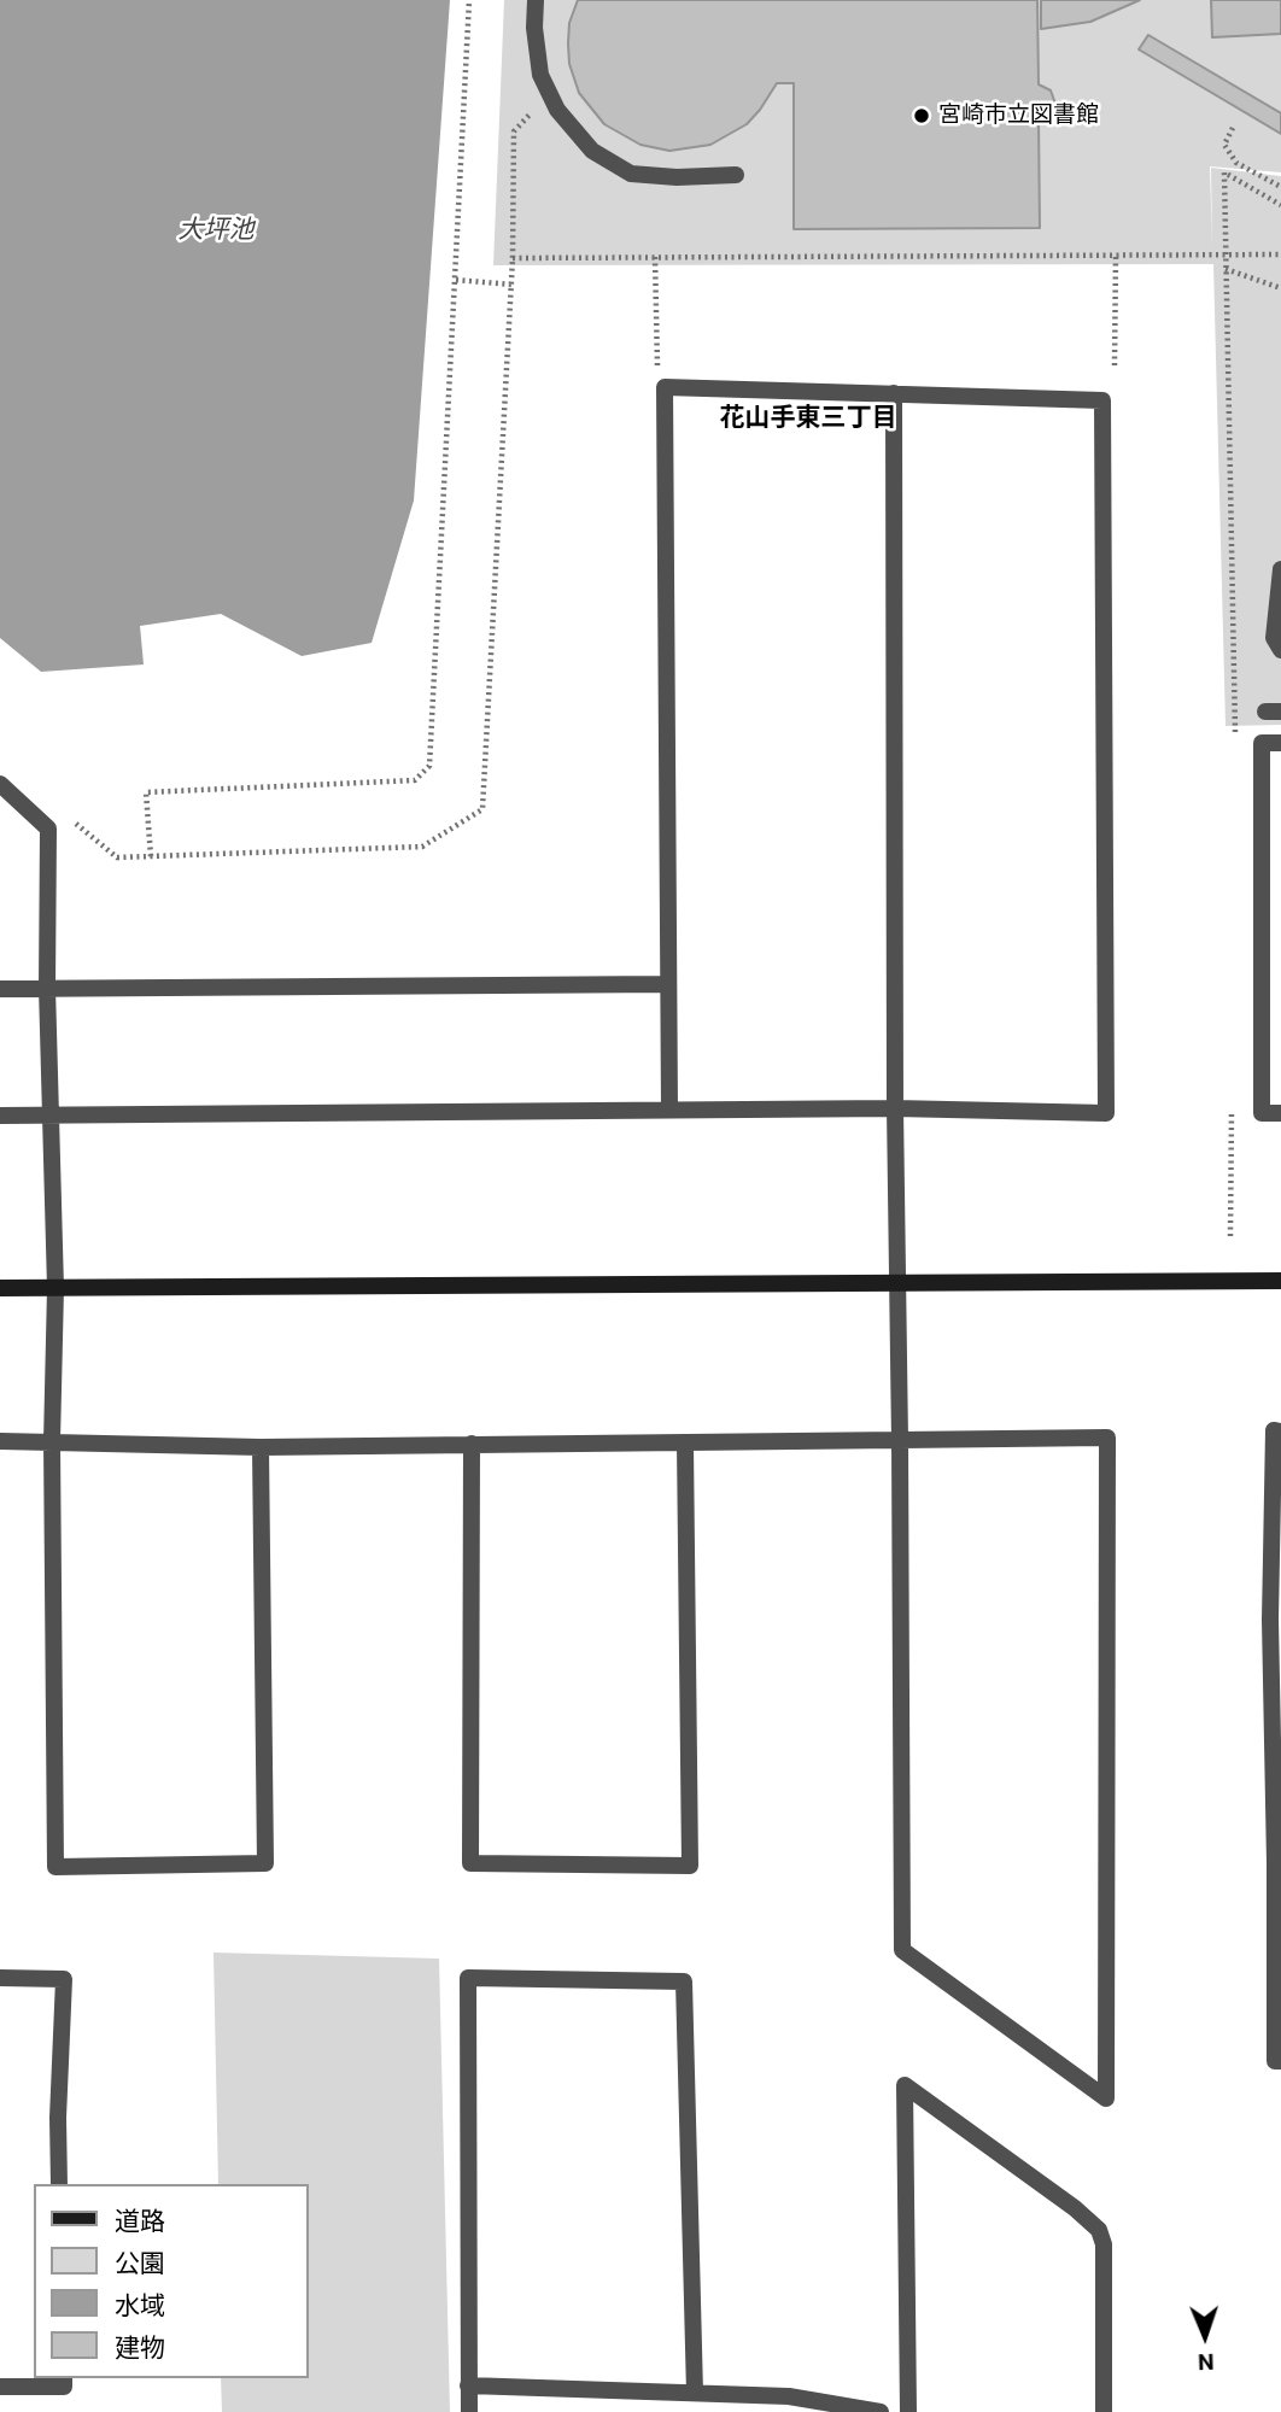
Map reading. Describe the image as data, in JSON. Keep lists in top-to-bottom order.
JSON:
{
  "districts": ["花山手東三丁目"],
  "water": ["大坪池"],
  "places": ["宮崎市立図書館"],
  "legend": [
    "道路",
    "公園",
    "水域",
    "建物"
  ],
  "north": "bottom"
}
